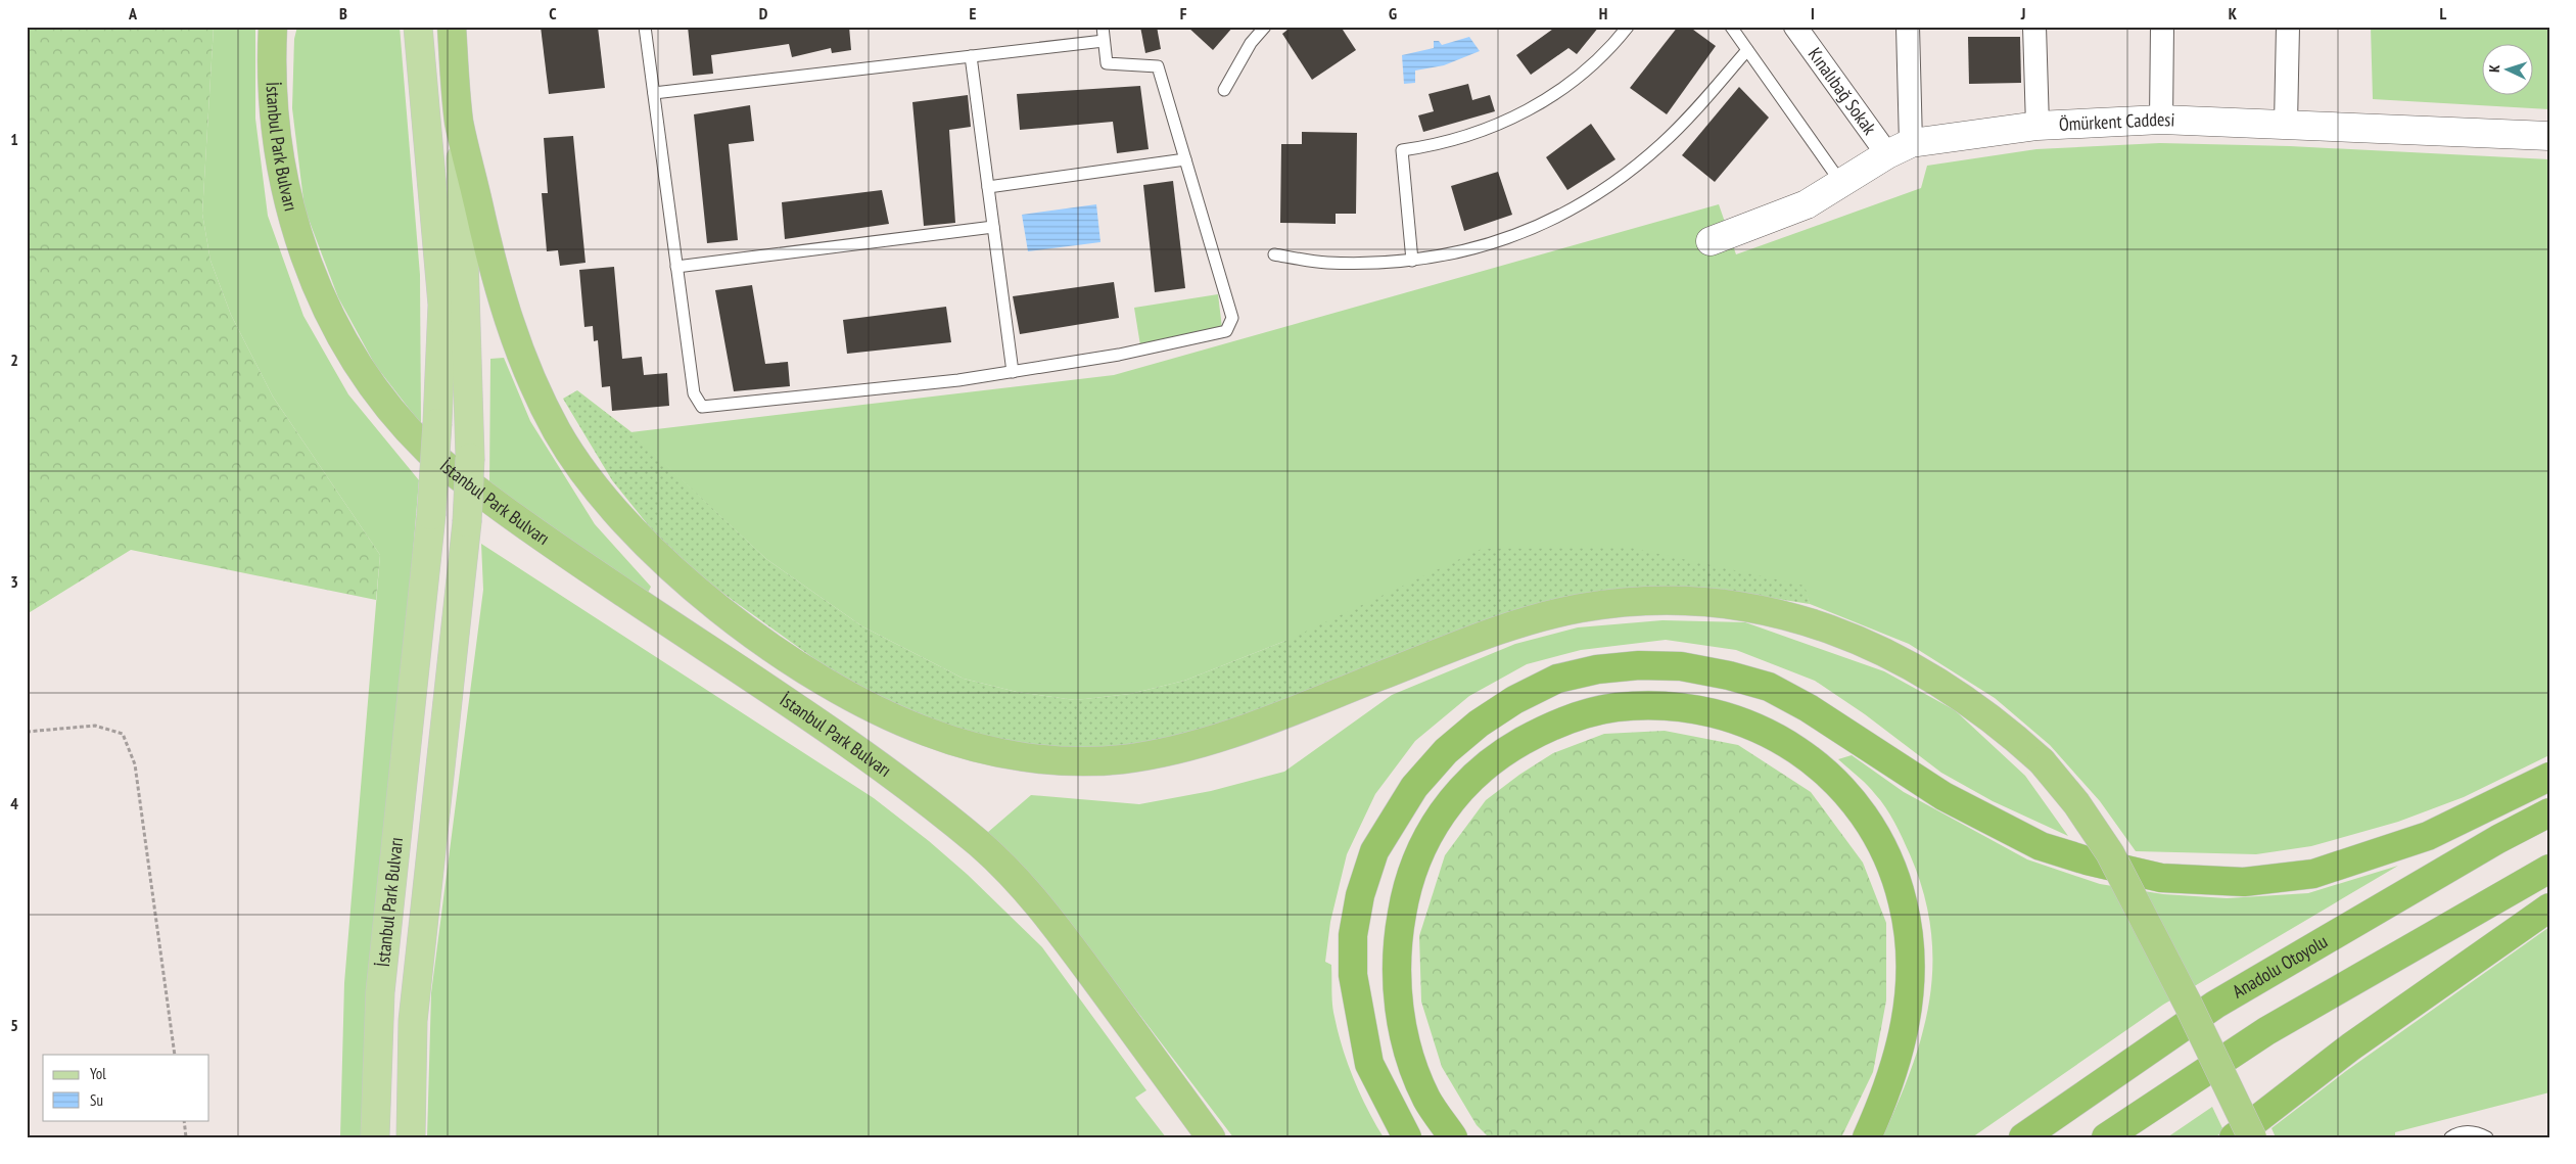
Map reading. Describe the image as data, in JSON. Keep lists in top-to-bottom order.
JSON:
{
  "streets": {
    "highway": ["İstanbul Park Bulvarı", "Anadolu Otoyolu"],
    "street": ["Kınalıbağ Sokak", "Ömürkent Caddesi"]
  },
  "crossings": [
    ["Kınalıbağ Sokak", "Ömürkent Caddesi"]
  ],
  "legend": ["Yol", "Su"],
  "north": "left",
  "grid": {
    "columns": [
      "A",
      "B",
      "C",
      "D",
      "E",
      "F",
      "G",
      "H",
      "I",
      "J",
      "K",
      "L"
    ],
    "rows": [
      "1",
      "2",
      "3",
      "4",
      "5"
    ]
  }
}
